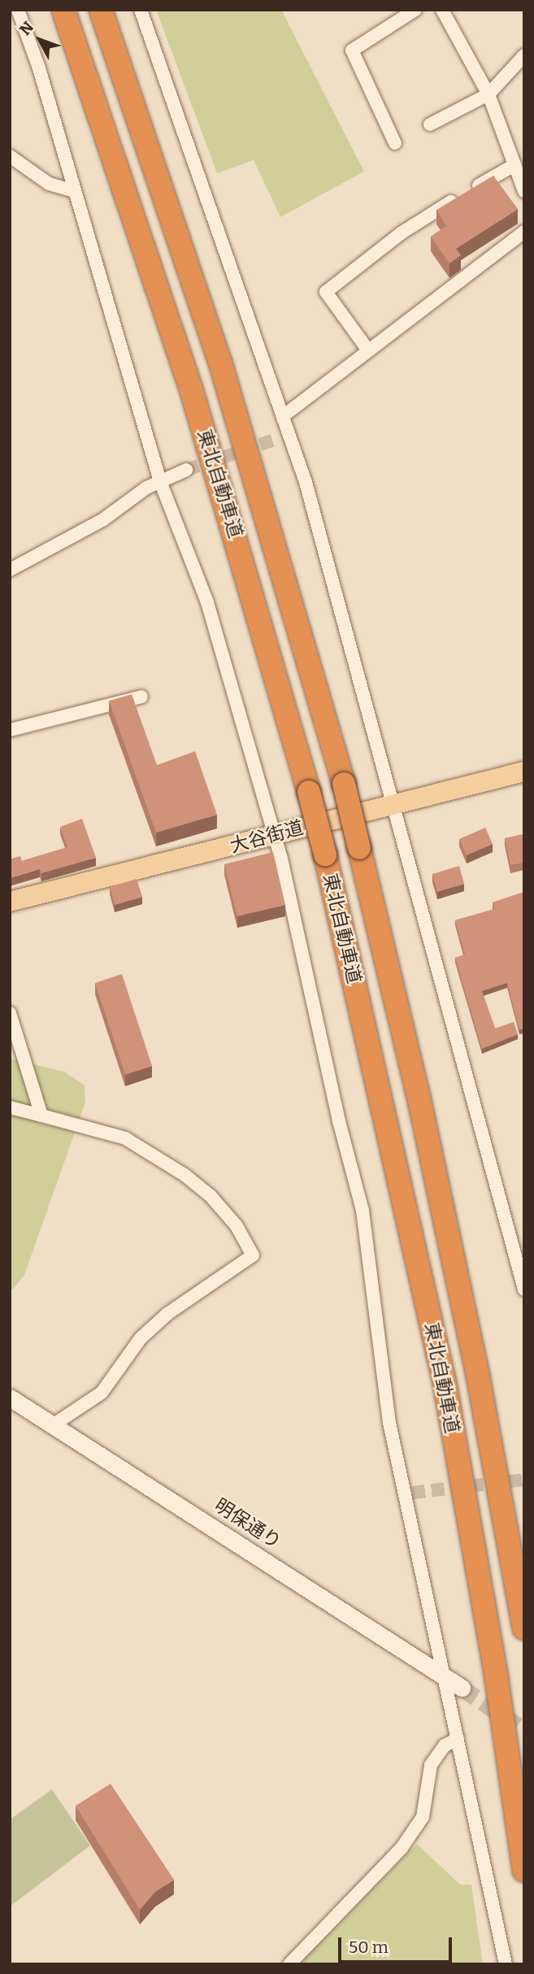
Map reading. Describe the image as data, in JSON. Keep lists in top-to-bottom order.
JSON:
{
  "streets": {
    "highway": ["東北自動車道"],
    "main road": ["大谷街道"],
    "street": ["明保通り"]
  },
  "scale_bar": "50 m",
  "north": "top left"
}
